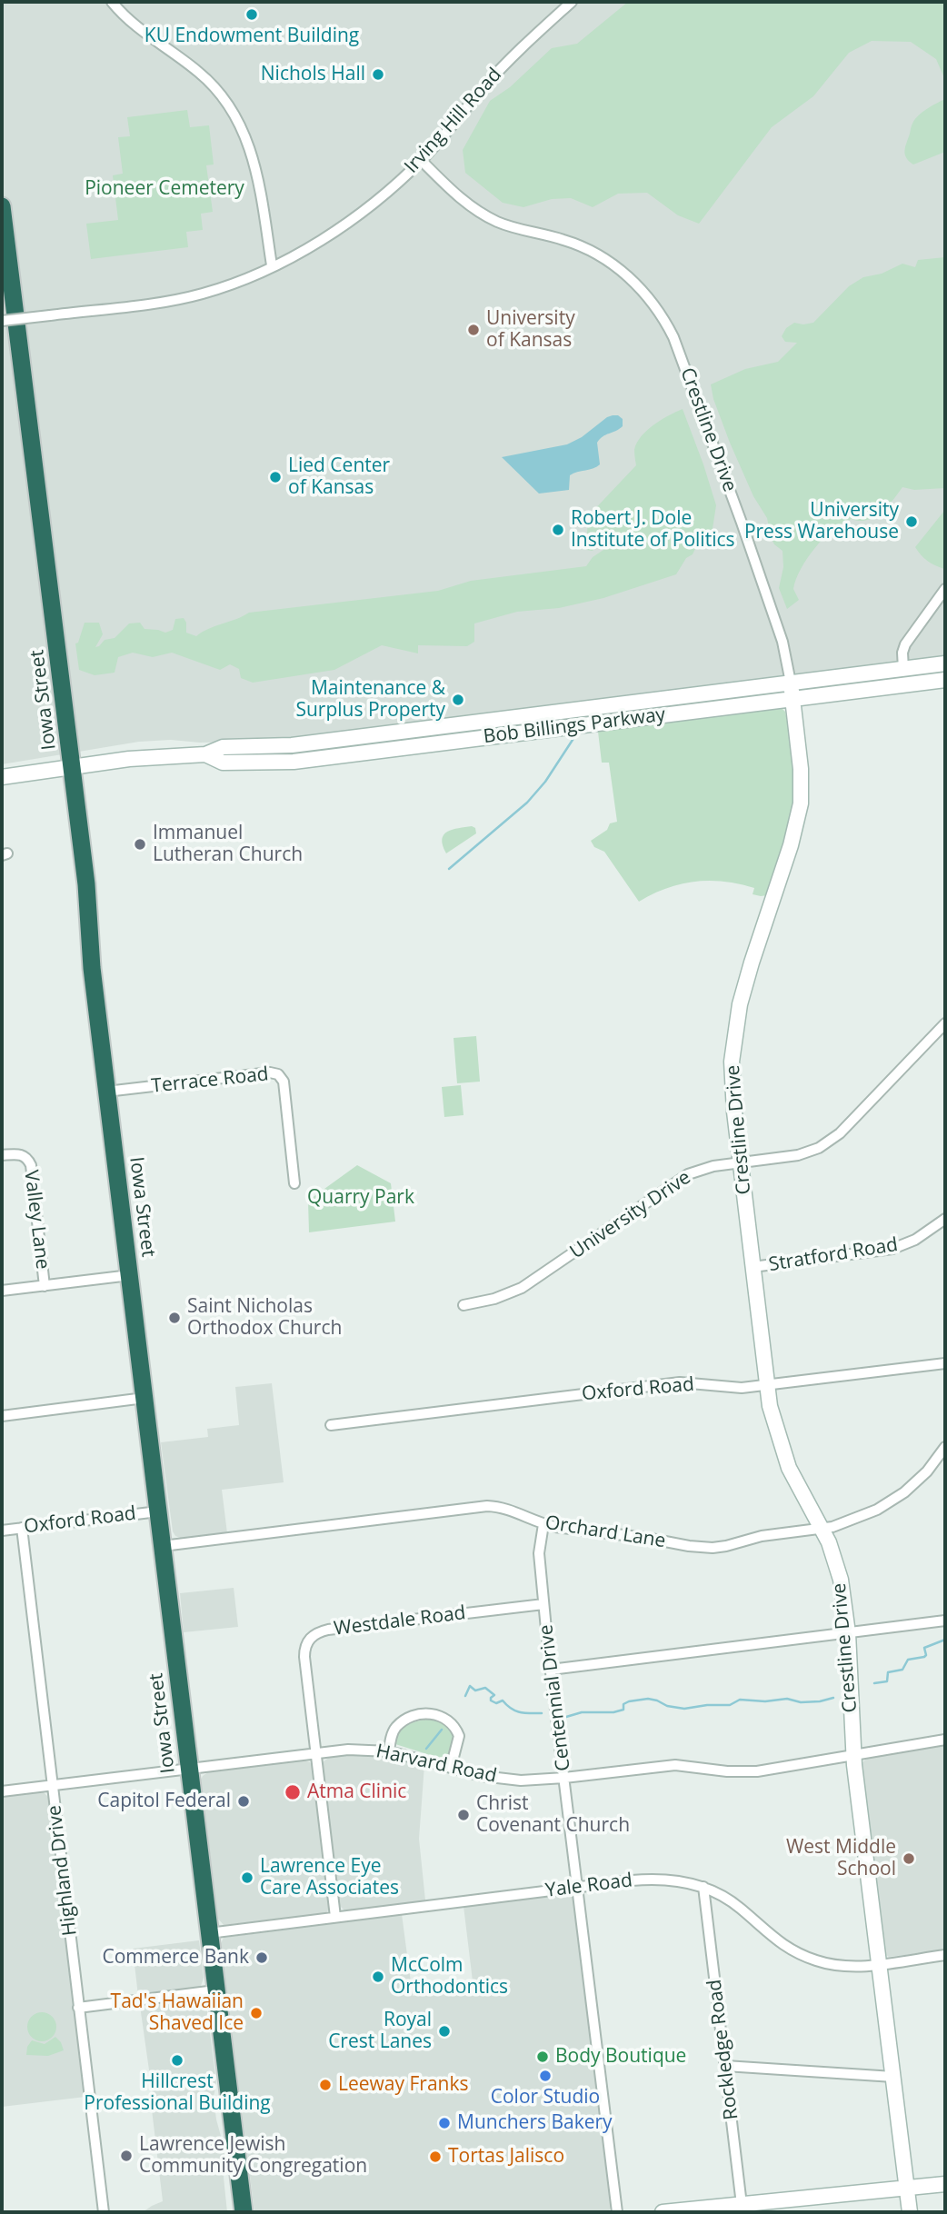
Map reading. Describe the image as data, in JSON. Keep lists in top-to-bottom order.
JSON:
{
  "streets": {
    "highway": ["Iowa Street"],
    "street": [
      "Irving Hill Road",
      "Crestline Drive",
      "Bob Billings Parkway",
      "Terrace Road",
      "University Drive",
      "Valley Lane",
      "Stratford Road",
      "Oxford Road",
      "Orchard Lane",
      "Westdale Road",
      "Centennial Drive",
      "Harvard Road",
      "Highland Drive",
      "Yale Road",
      "Rockledge Road"
    ]
  },
  "crossings": [
    ["Irving Hill Road", "Crestline Drive"],
    ["Crestline Drive", "Bob Billings Parkway"],
    ["Crestline Drive", "University Drive"],
    ["Crestline Drive", "Stratford Road"],
    ["Crestline Drive", "Oxford Road"],
    ["Crestline Drive", "Orchard Lane"],
    ["Crestline Drive", "Harvard Road"],
    ["Crestline Drive", "Yale Road"],
    ["Iowa Street", "Bob Billings Parkway"],
    ["Iowa Street", "Terrace Road"],
    ["Iowa Street", "Oxford Road"],
    ["Iowa Street", "Orchard Lane"],
    ["Iowa Street", "Harvard Road"],
    ["Iowa Street", "Yale Road"],
    ["Oxford Road", "Highland Drive"],
    ["Orchard Lane", "Centennial Drive"],
    ["Westdale Road", "Centennial Drive"],
    ["Westdale Road", "Harvard Road"],
    ["Westdale Road", "Yale Road"],
    ["Centennial Drive", "Harvard Road"],
    ["Centennial Drive", "Yale Road"],
    ["Harvard Road", "Highland Drive"],
    ["Yale Road", "Rockledge Road"]
  ],
  "parks": ["Pioneer Cemetery", "Quarry Park"],
  "places": [
    "KU Endowment Building",
    "Nichols Hall",
    "University of Kansas",
    "Lied Center of Kansas",
    "University Press Warehouse",
    "Robert J. Dole Institute of Politics",
    "Maintenance & Surplus Property",
    "Immanuel Lutheran Church",
    "Saint Nicholas Orthodox Church",
    "Atma Clinic",
    "Capitol Federal",
    "Christ Covenant Church",
    "West Middle School",
    "Lawrence Eye Care Associates",
    "Commerce Bank",
    "McColm Orthodontics",
    "Tad's Hawaiian Shaved Ice",
    "Royal Crest Lanes",
    "Body Boutique",
    "Hillcrest Professional Building",
    "Color Studio",
    "Leeway Franks",
    "Munchers Bakery",
    "Lawrence Jewish Community Congregation",
    "Tortas Jalisco"
  ]
}
